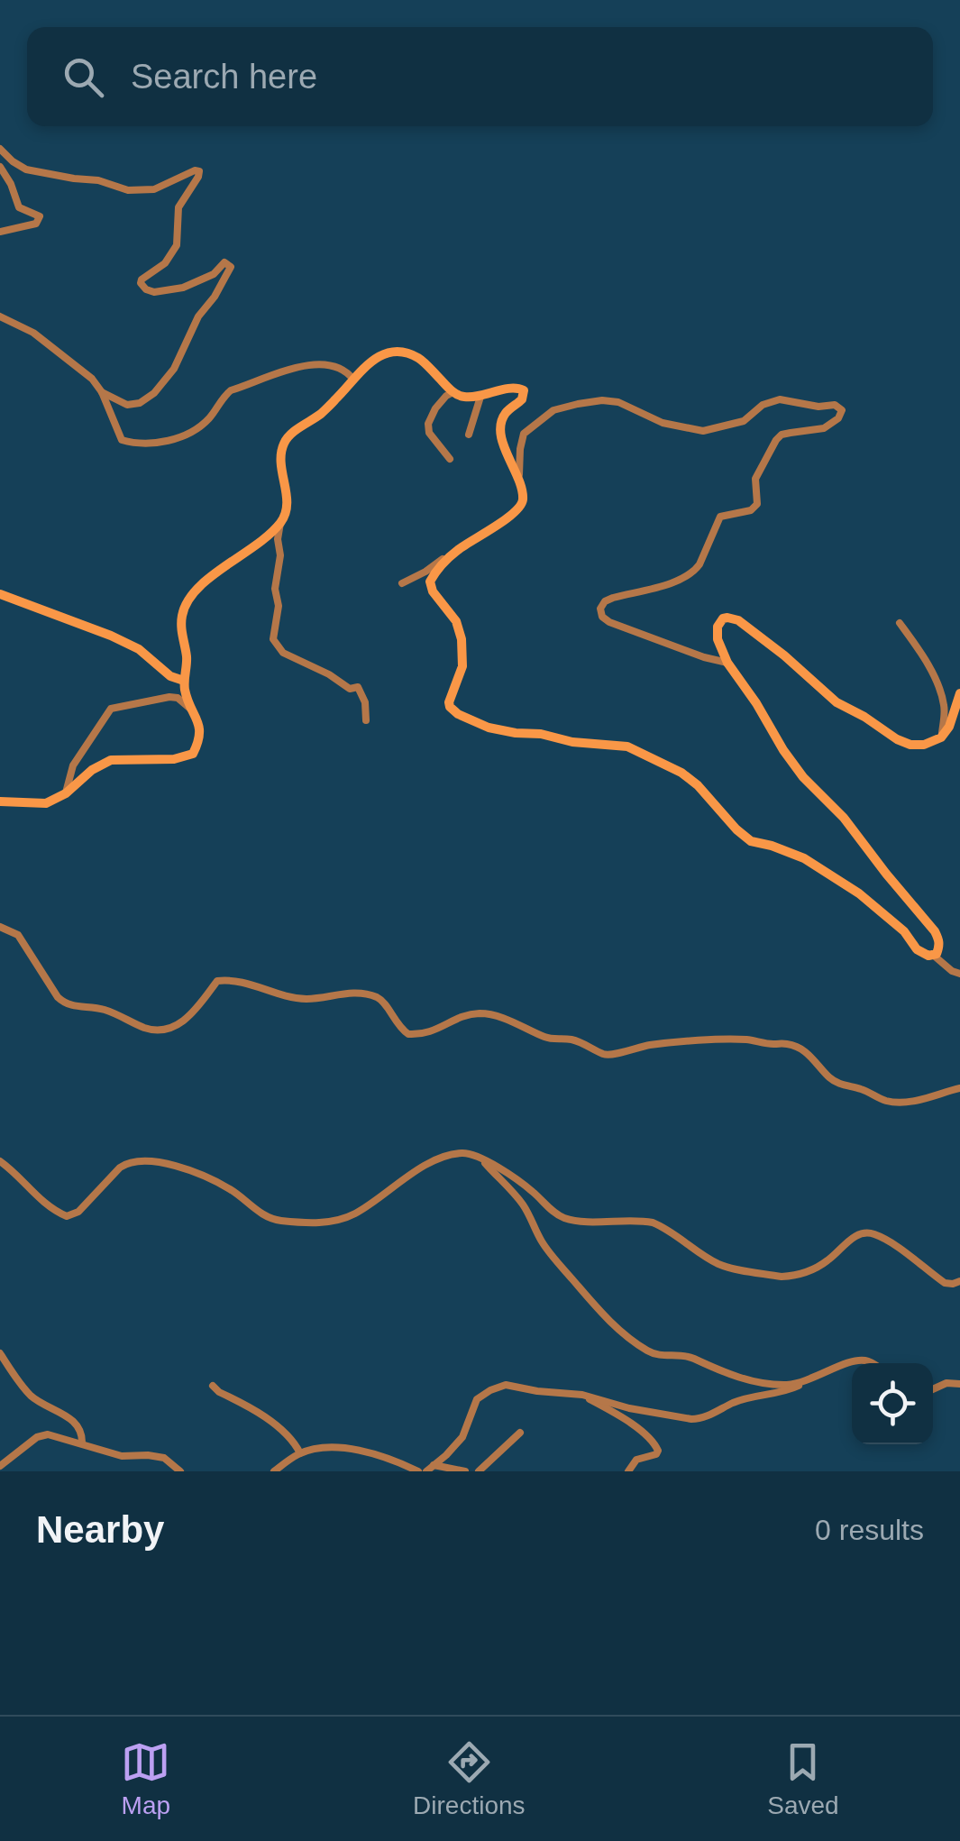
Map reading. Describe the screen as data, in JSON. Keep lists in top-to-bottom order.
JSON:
{
  "page": {
    "search": "Search here",
    "heading": ["Nearby", "0 results"],
    "nav": ["Map", "Directions", "Saved"]
  }
}
